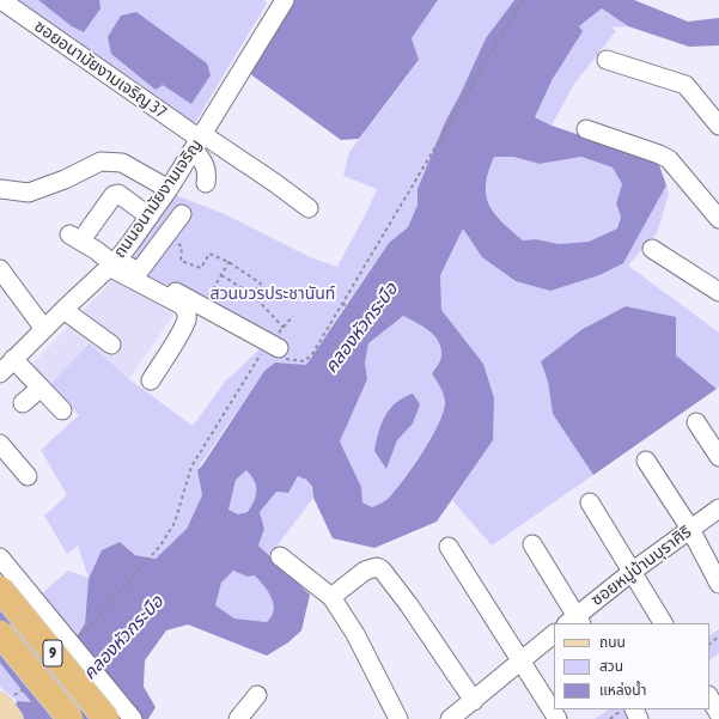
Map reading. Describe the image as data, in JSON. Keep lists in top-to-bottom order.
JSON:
{
  "streets": {
    "highway": ["9"],
    "street": ["ซอยอนามัยงามเจริญ 37", "ถนนอนามัยงามเจริญ", "ซอยหมู่บ้านบุราศิริ"]
  },
  "crossings": [
    ["ซอยอนามัยงามเจริญ 37", "ถนนอนามัยงามเจริญ"]
  ],
  "water": ["คลองหัวกระบือ"],
  "parks": ["สวนบวรประชานันท์"],
  "legend": ["ถนน", "สวน", "แหล่งน้ำ"]
}
